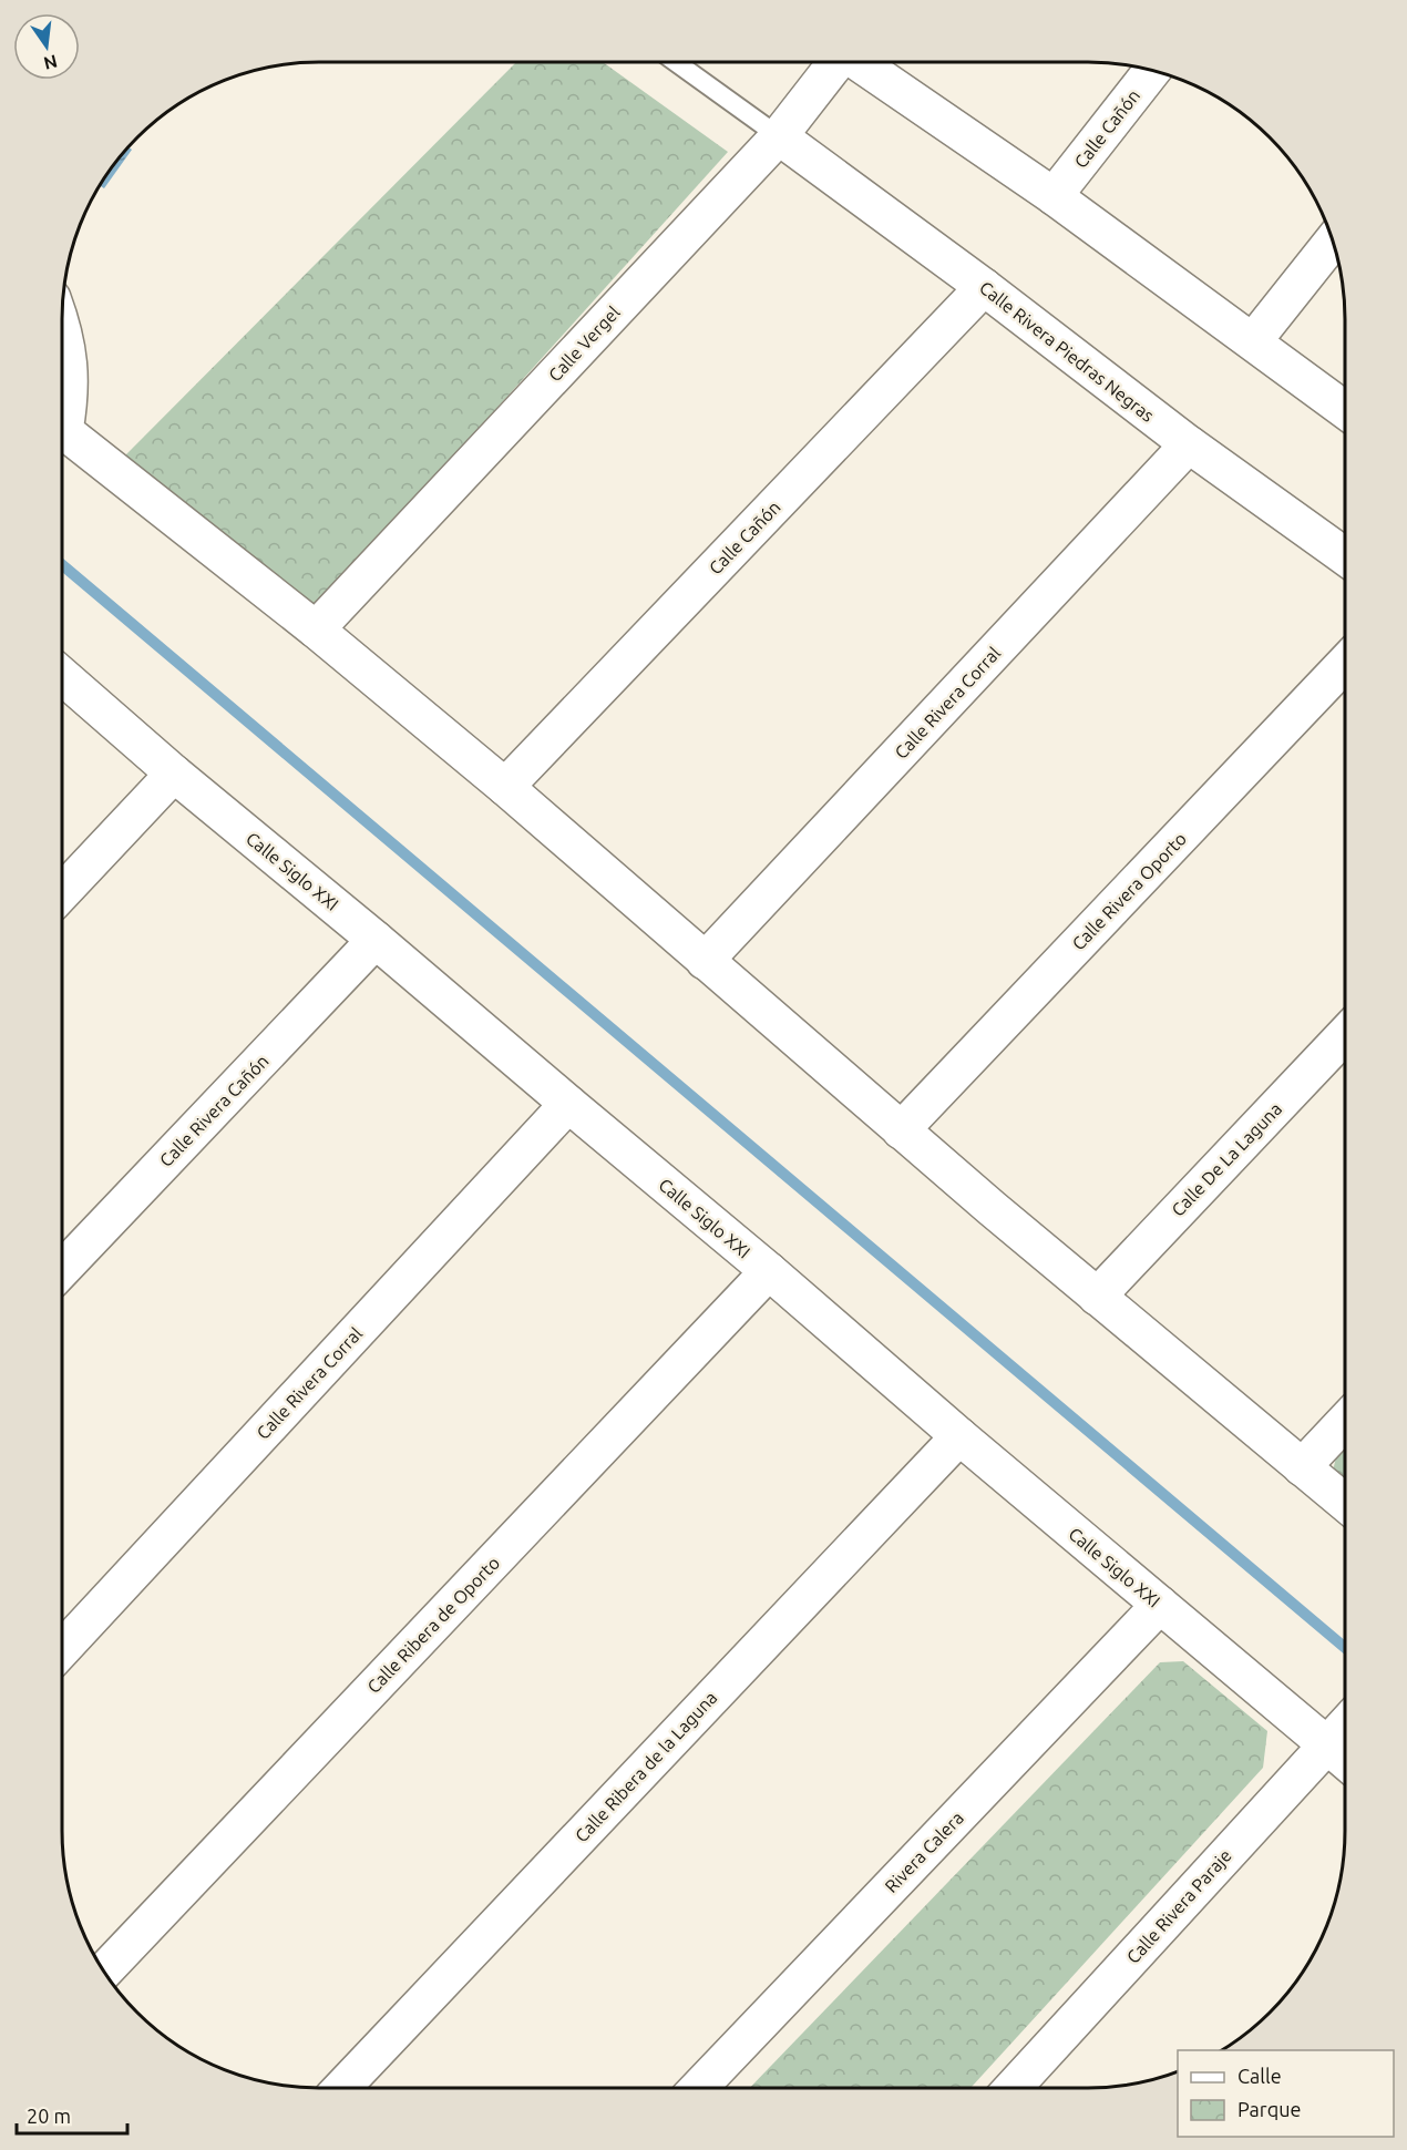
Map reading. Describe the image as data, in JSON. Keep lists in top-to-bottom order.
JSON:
{
  "streets": {
    "street": [
      "Calle Cañón",
      "Calle Vergel",
      "Calle Rivera Piedras Negras",
      "Calle Rivera Corral",
      "Calle Siglo XXI",
      "Calle Rivera Oporto",
      "Calle Rivera Cañón",
      "Calle De La Laguna",
      "Calle Ribera de Oporto",
      "Calle Ribera de la Laguna",
      "Rivera Calera",
      "Calle Rivera Paraje"
    ]
  },
  "crossings": [
    ["Calle Cañón", "Calle Rivera Piedras Negras"],
    ["Calle Vergel", "Calle Rivera Piedras Negras"],
    ["Calle Rivera Piedras Negras", "Calle Rivera Corral"],
    ["Calle Rivera Corral", "Calle Siglo XXI"],
    ["Calle Siglo XXI", "Calle Rivera Cañón"],
    ["Calle Siglo XXI", "Calle Ribera de Oporto"],
    ["Calle Siglo XXI", "Calle Ribera de la Laguna"],
    ["Calle Siglo XXI", "Rivera Calera"],
    ["Calle Siglo XXI", "Calle Rivera Paraje"]
  ],
  "legend": ["Calle", "Parque"],
  "scale_bar": "20 m",
  "north": "bottom"
}
